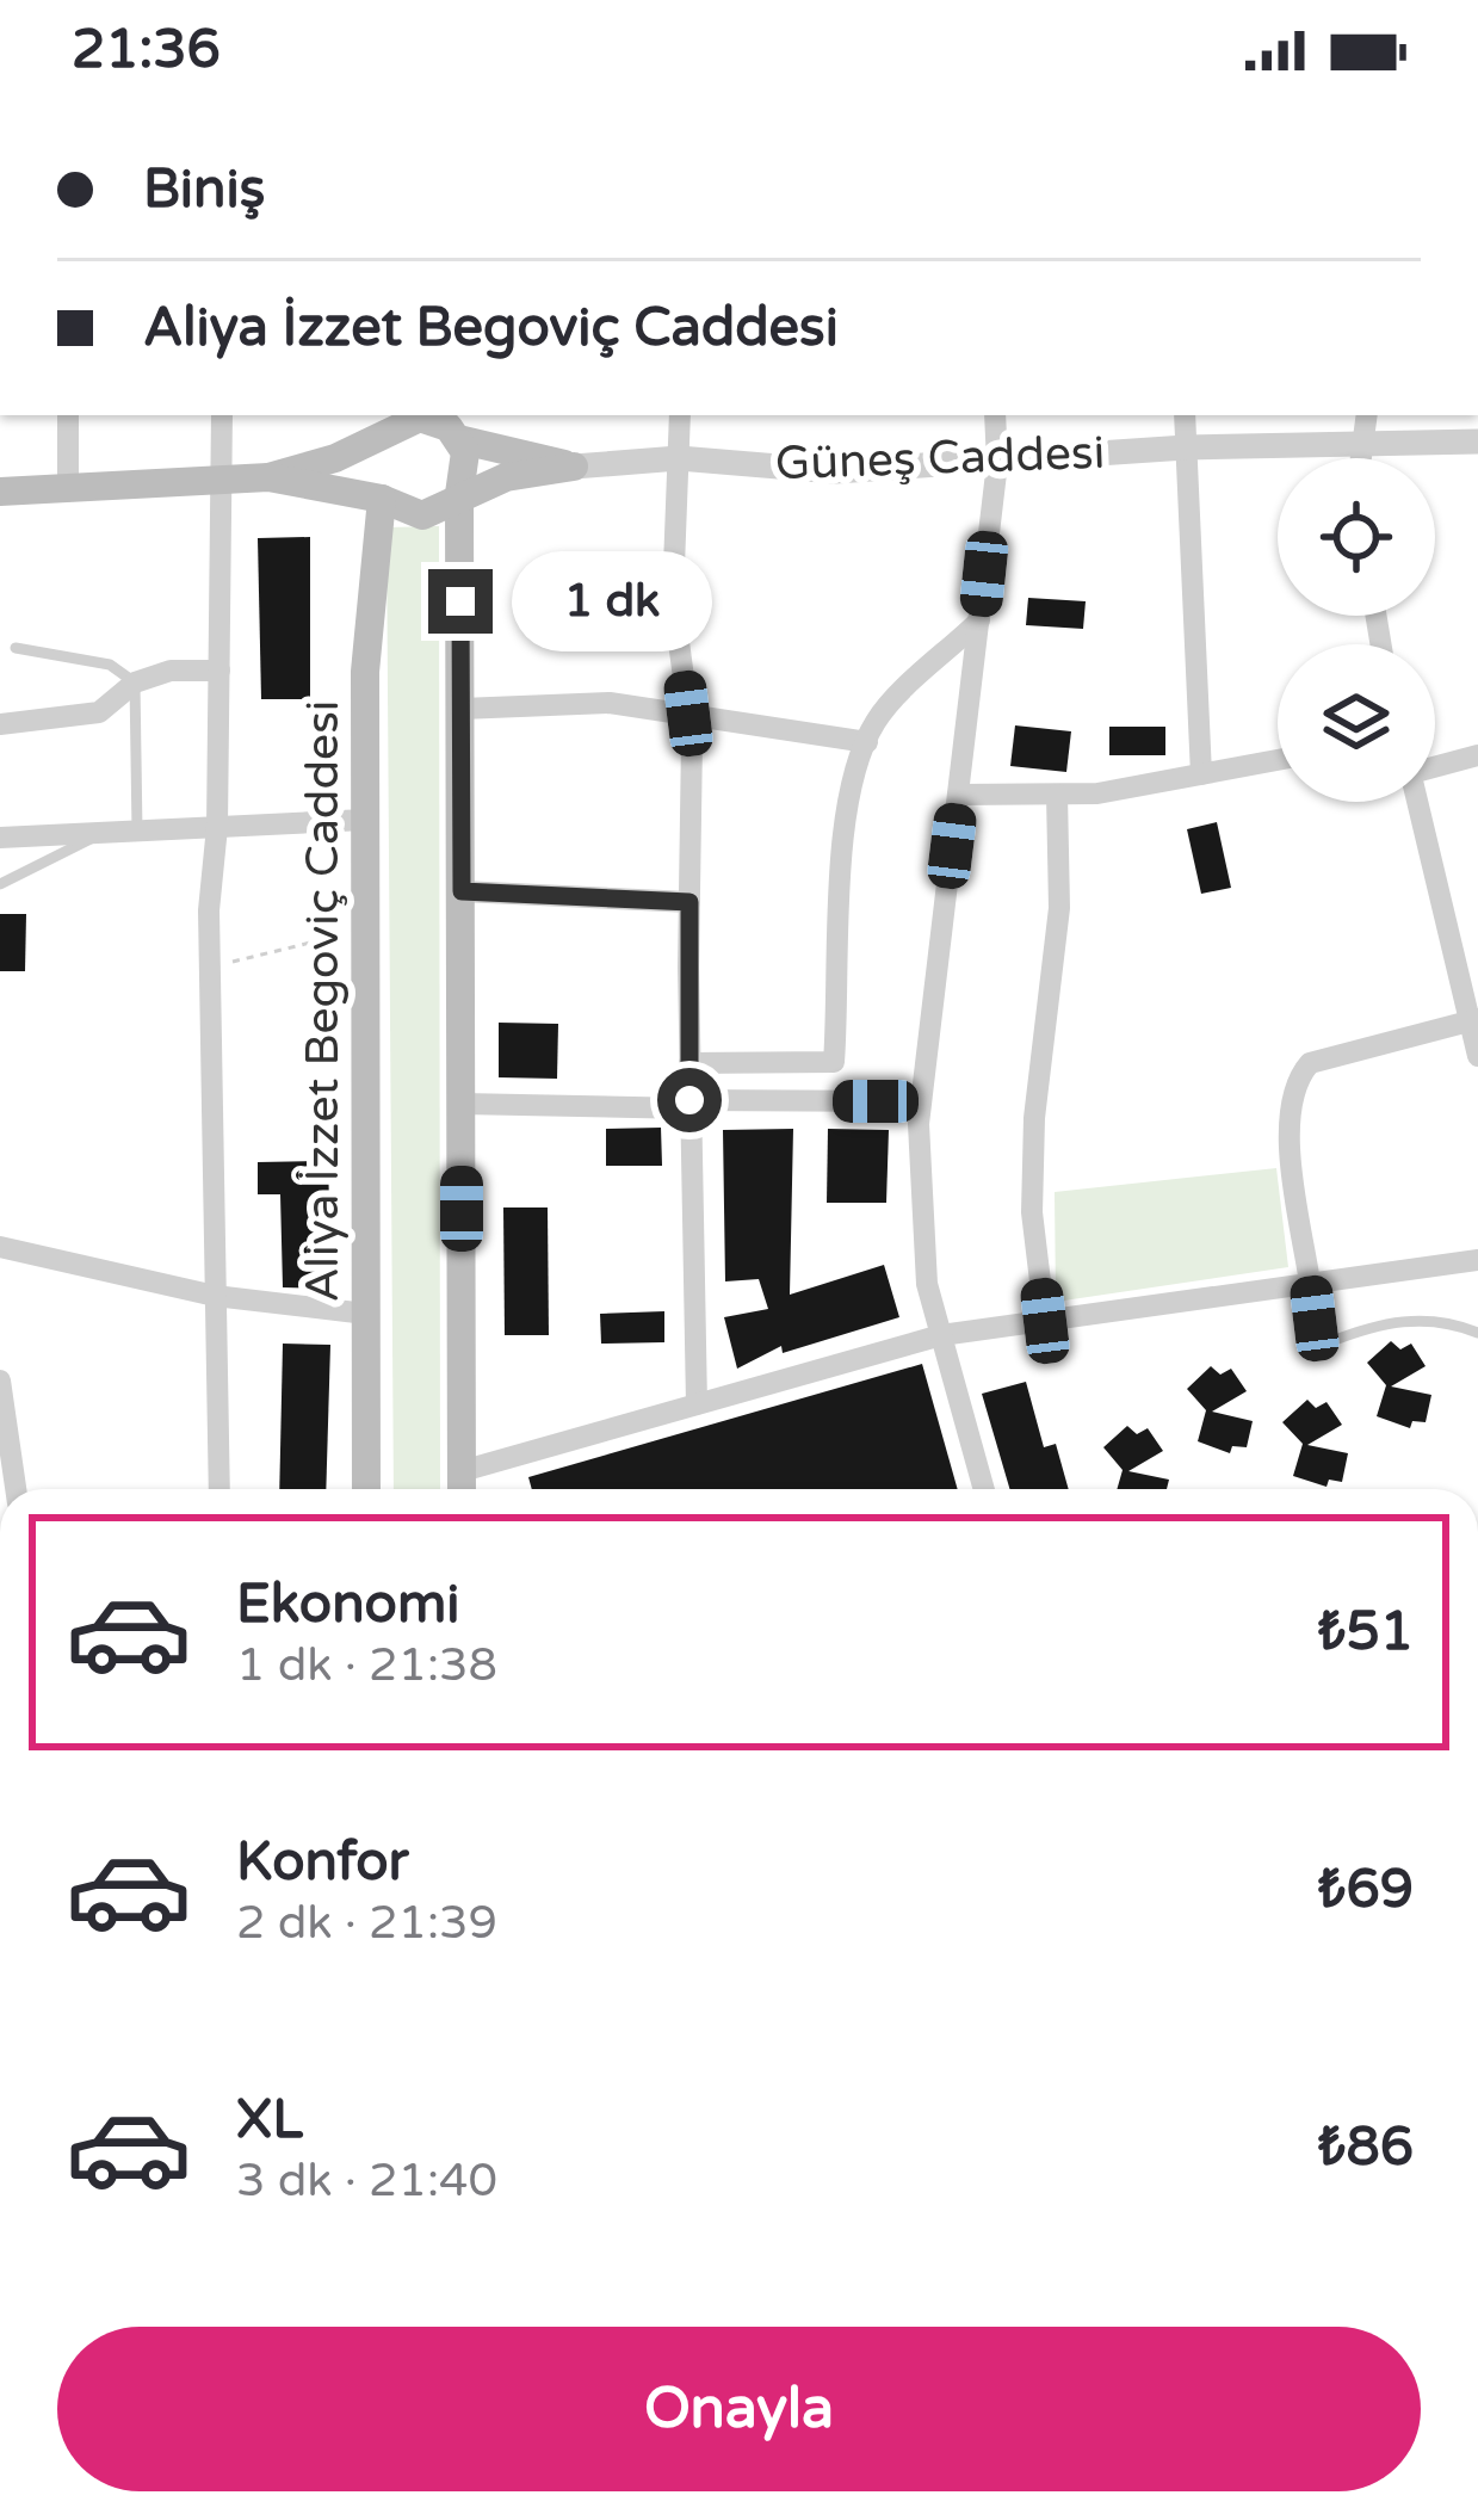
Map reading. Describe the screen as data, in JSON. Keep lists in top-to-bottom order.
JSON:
{
  "streets": {
    "main road": ["Aliya İzzet Begoviç Caddesi"],
    "street": ["Güneş Caddesi"]
  },
  "page": {
    "status": "21:36",
    "banner": ["Biniş", "Aliya İzzet Begoviç Caddesi"],
    "bubble": "1 dk",
    "list": [
      {
        "name": "Ekonomi",
        "note": "1 dk · 21:38",
        "value": "₺51"
      },
      {
        "name": "Konfor",
        "note": "2 dk · 21:39",
        "value": "₺69"
      },
      {
        "name": "XL",
        "note": "3 dk · 21:40",
        "value": "₺86"
      }
    ],
    "buttons": "Onayla"
  }
}
